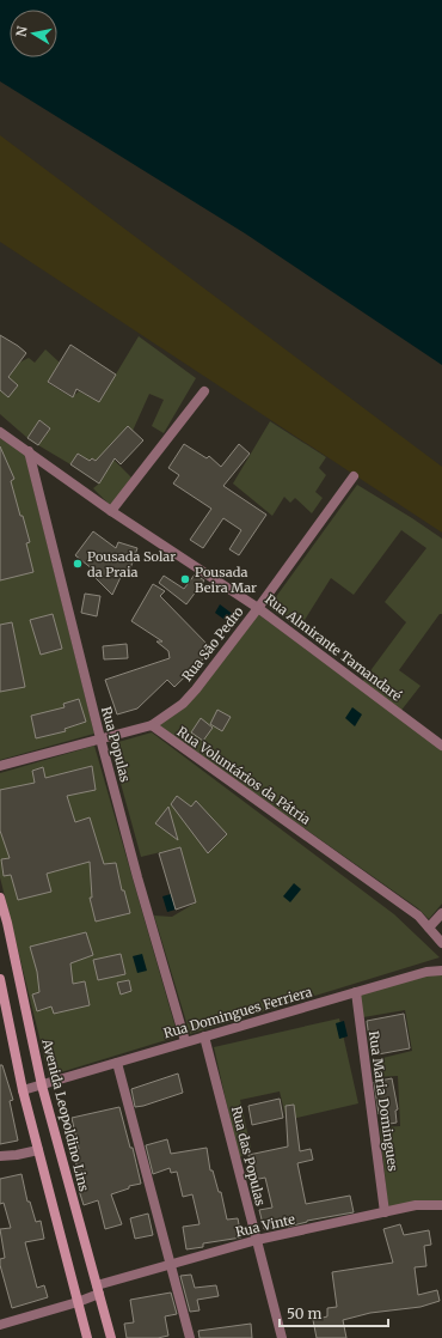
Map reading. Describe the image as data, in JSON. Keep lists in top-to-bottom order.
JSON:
{
  "streets": {
    "main road": ["Avenida Leopoldino Lins"],
    "street": [
      "Rua São Pedro",
      "Rua Almirante Tamandaré",
      "Rua Populas",
      "Rua Voluntários da Pátria",
      "Rua Domingues Ferriera",
      "Rua Maria Domingues",
      "Rua das Populas",
      "Rua Vinte"
    ]
  },
  "crossings": [
    ["Rua São Pedro", "Rua Almirante Tamandaré"],
    ["Rua São Pedro", "Rua Voluntários da Pátria"],
    ["Rua Almirante Tamandaré", "Rua Populas"],
    ["Rua Populas", "Rua Domingues Ferriera"],
    ["Rua Domingues Ferriera", "Rua Maria Domingues"],
    ["Rua Domingues Ferriera", "Avenida Leopoldino Lins"],
    ["Rua Domingues Ferriera", "Rua das Populas"],
    ["Rua Maria Domingues", "Rua Vinte"],
    ["Avenida Leopoldino Lins", "Rua Vinte"],
    ["Rua das Populas", "Rua Vinte"]
  ],
  "places": ["Pousada Solar da Praia", "Pousada Beira Mar"],
  "scale_bar": "50 m",
  "north": "left"
}
